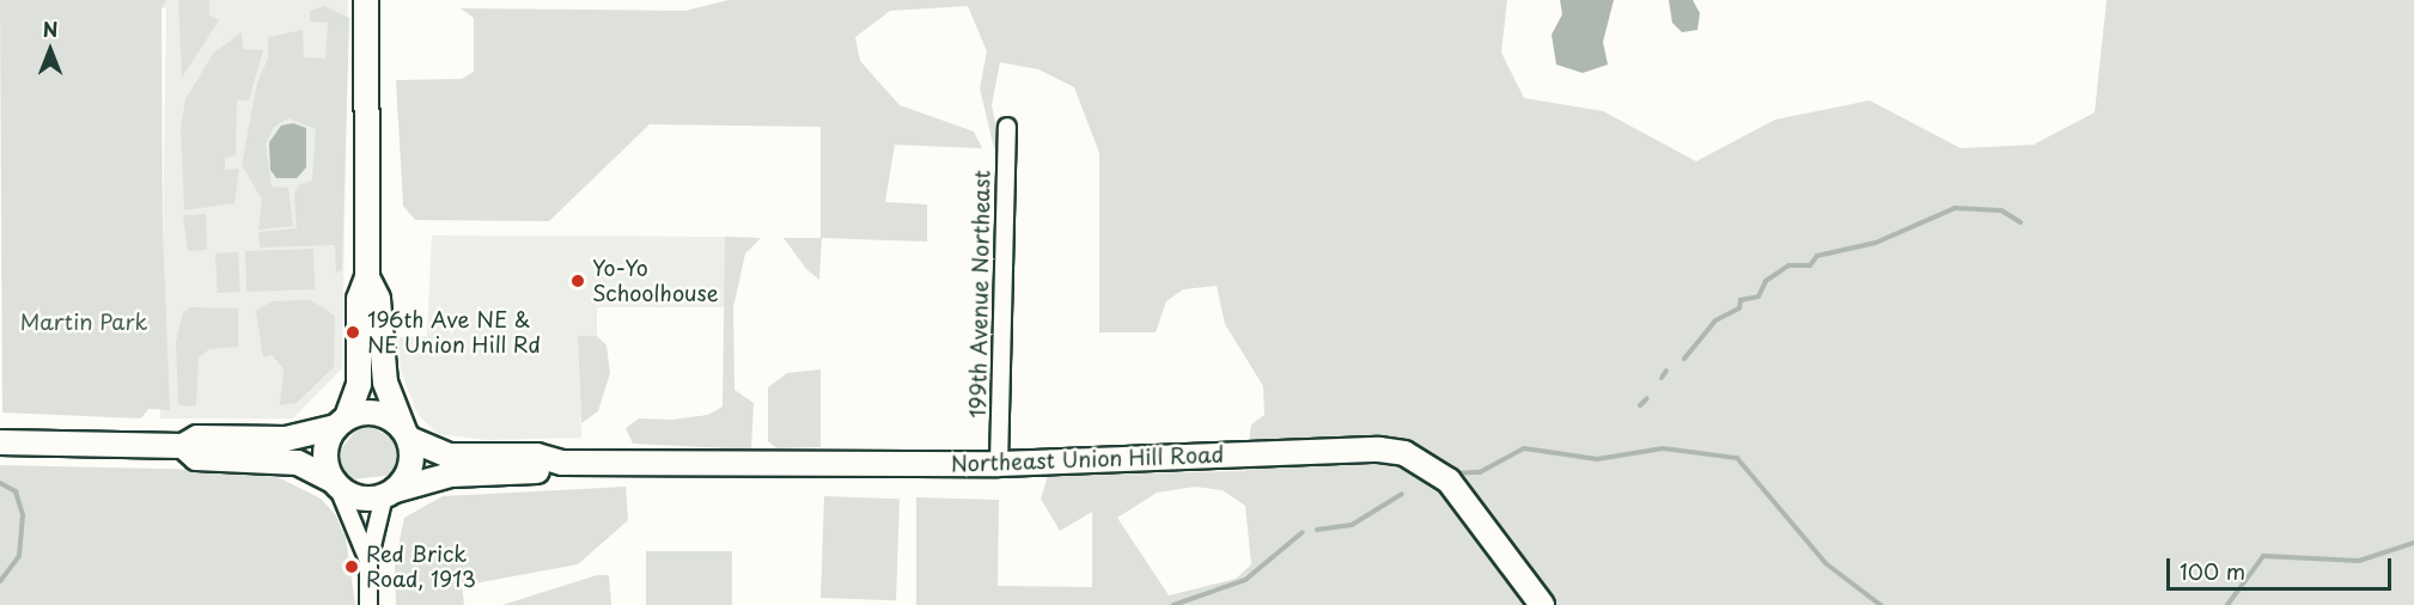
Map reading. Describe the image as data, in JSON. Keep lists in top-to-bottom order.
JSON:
{
  "streets": {
    "street": ["199th Avenue Northeast", "Northeast Union Hill Road"]
  },
  "crossings": [
    ["199th Avenue Northeast", "Northeast Union Hill Road"]
  ],
  "parks": ["Martin Park"],
  "places": ["Yo-Yo Schoolhouse", "196th Ave NE & NE Union Hill Rd", "Red Brick Road, 1913"],
  "scale_bar": "100 m",
  "north": "top"
}
